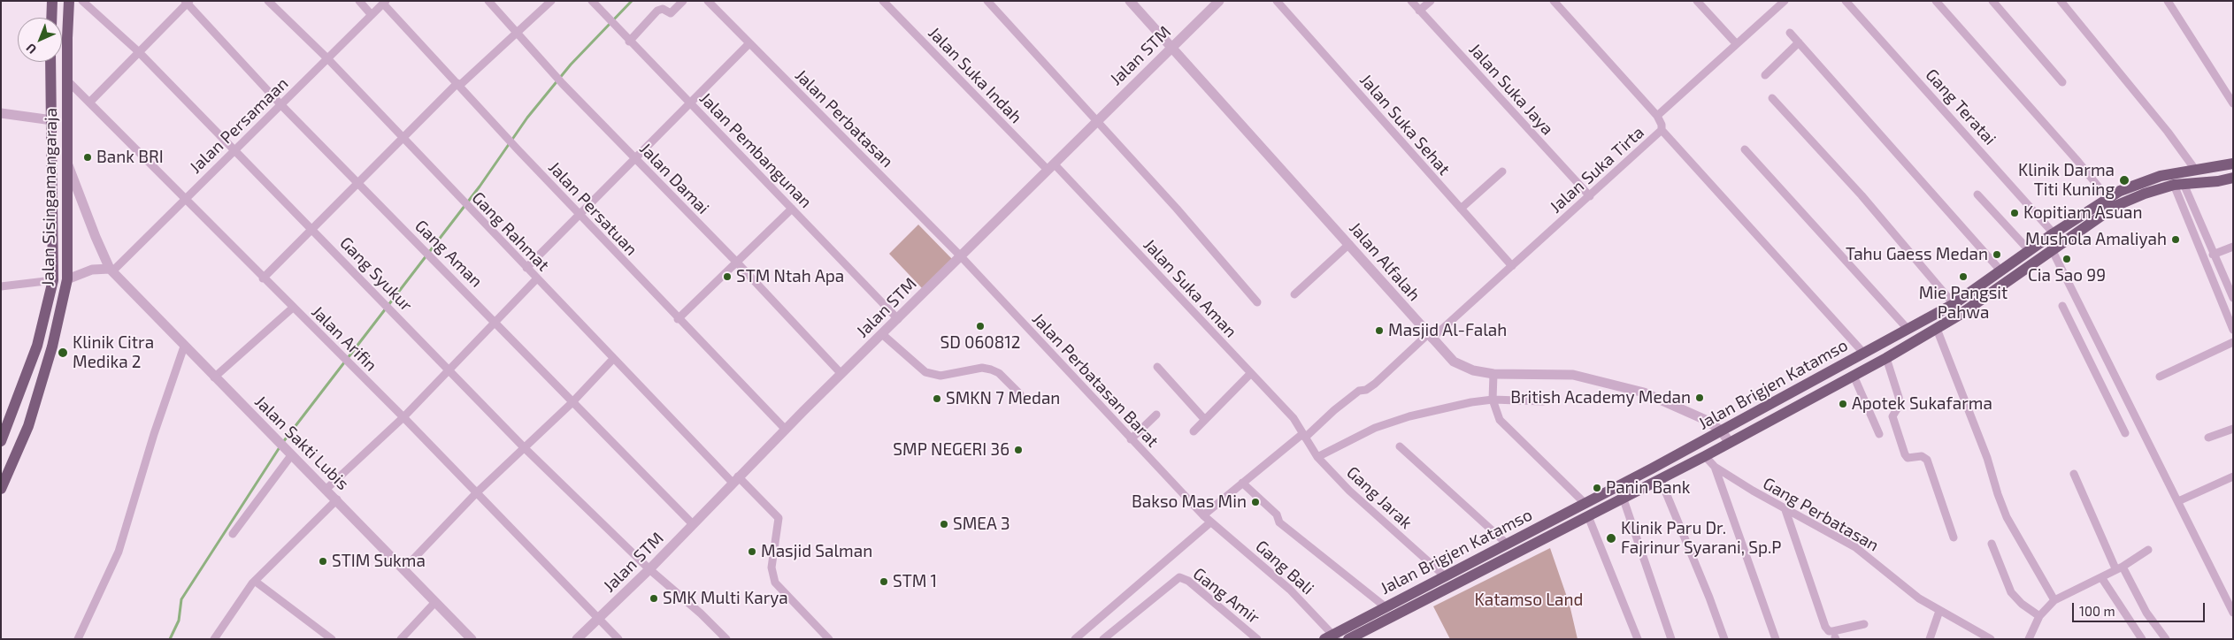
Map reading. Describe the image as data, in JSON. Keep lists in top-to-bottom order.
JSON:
{
  "streets": {
    "main road": ["Jalan Sisingamangaraja", "Jalan Brigjen Katamso"],
    "street": [
      "Jalan STM",
      "Jalan Suka Indah",
      "Jalan Suka Jaya",
      "Gang Teratai",
      "Jalan Perbatasan",
      "Jalan Suka Sehat",
      "Jalan Persamaan",
      "Jalan Pembangunan",
      "Jalan Suka Tirta",
      "Jalan Damai",
      "Jalan Persatuan",
      "Gang Rahmat",
      "Gang Aman",
      "Jalan Alfalah",
      "Gang Syukur",
      "Jalan Suka Aman",
      "Jalan Arifin",
      "Jalan Perbatasan Barat",
      "Jalan Sakti Lubis",
      "Gang Jarak",
      "Gang Perbatasan",
      "Gang Bali",
      "Gang Amir"
    ]
  },
  "crossings": [
    ["Jalan STM", "Jalan Suka Indah"],
    ["Jalan STM", "Jalan Perbatasan"],
    ["Jalan STM", "Jalan Pembangunan"],
    ["Jalan STM", "Jalan Damai"],
    ["Jalan STM", "Jalan Persatuan"],
    ["Jalan STM", "Gang Rahmat"],
    ["Jalan STM", "Gang Aman"],
    ["Jalan STM", "Jalan Alfalah"],
    ["Jalan STM", "Gang Syukur"],
    ["Jalan STM", "Jalan Suka Aman"],
    ["Jalan STM", "Jalan Arifin"],
    ["Jalan STM", "Jalan Perbatasan Barat"],
    ["Jalan Suka Indah", "Jalan Suka Aman"],
    ["Jalan Suka Jaya", "Jalan Suka Tirta"],
    ["Gang Teratai", "Jalan Brigjen Katamso"],
    ["Jalan Perbatasan", "Jalan Perbatasan Barat"],
    ["Jalan Suka Sehat", "Jalan Suka Tirta"],
    ["Jalan Persamaan", "Jalan Persatuan"],
    ["Jalan Persamaan", "Gang Rahmat"],
    ["Jalan Persamaan", "Gang Aman"],
    ["Jalan Persamaan", "Gang Syukur"],
    ["Jalan Persamaan", "Jalan Arifin"],
    ["Jalan Persamaan", "Jalan Sakti Lubis"],
    ["Jalan Suka Tirta", "Jalan Alfalah"],
    ["Jalan Suka Tirta", "Jalan Suka Aman"],
    ["Jalan Suka Tirta", "Jalan Perbatasan Barat"],
    ["Jalan Suka Tirta", "Gang Jarak"],
    ["Jalan Sisingamangaraja", "Jalan Arifin"],
    ["Jalan Sisingamangaraja", "Jalan Sakti Lubis"],
    ["Jalan Alfalah", "Jalan Brigjen Katamso"],
    ["Jalan Suka Aman", "Gang Jarak"],
    ["Jalan Perbatasan Barat", "Gang Bali"],
    ["Jalan Brigjen Katamso", "Gang Jarak"],
    ["Jalan Brigjen Katamso", "Gang Perbatasan"],
    ["Jalan Brigjen Katamso", "Gang Bali"]
  ],
  "parks": ["Katamso Land"],
  "places": [
    "Bank BRI",
    "Klinik Darma Titi Kuning",
    "Kopitiam Asuan",
    "Mushola Amaliyah",
    "Tahu Gaess Medan",
    "Cia Sao 99",
    "STM Ntah Apa",
    "Mie Pangsit Pahwa",
    "SD 060812",
    "Masjid Al-Falah",
    "Klinik Citra Medika 2",
    "British Academy Medan",
    "SMKN 7 Medan",
    "Apotek Sukafarma",
    "SMP NEGERI 36",
    "Panin Bank",
    "Bakso Mas Min",
    "SMEA 3",
    "Klinik Paru Dr. Fajrinur Syarani, Sp.P",
    "Masjid Salman",
    "STIM Sukma",
    "STM 1",
    "SMK Multi Karya"
  ],
  "scale_bar": "100 m",
  "north": "bottom left"
}
